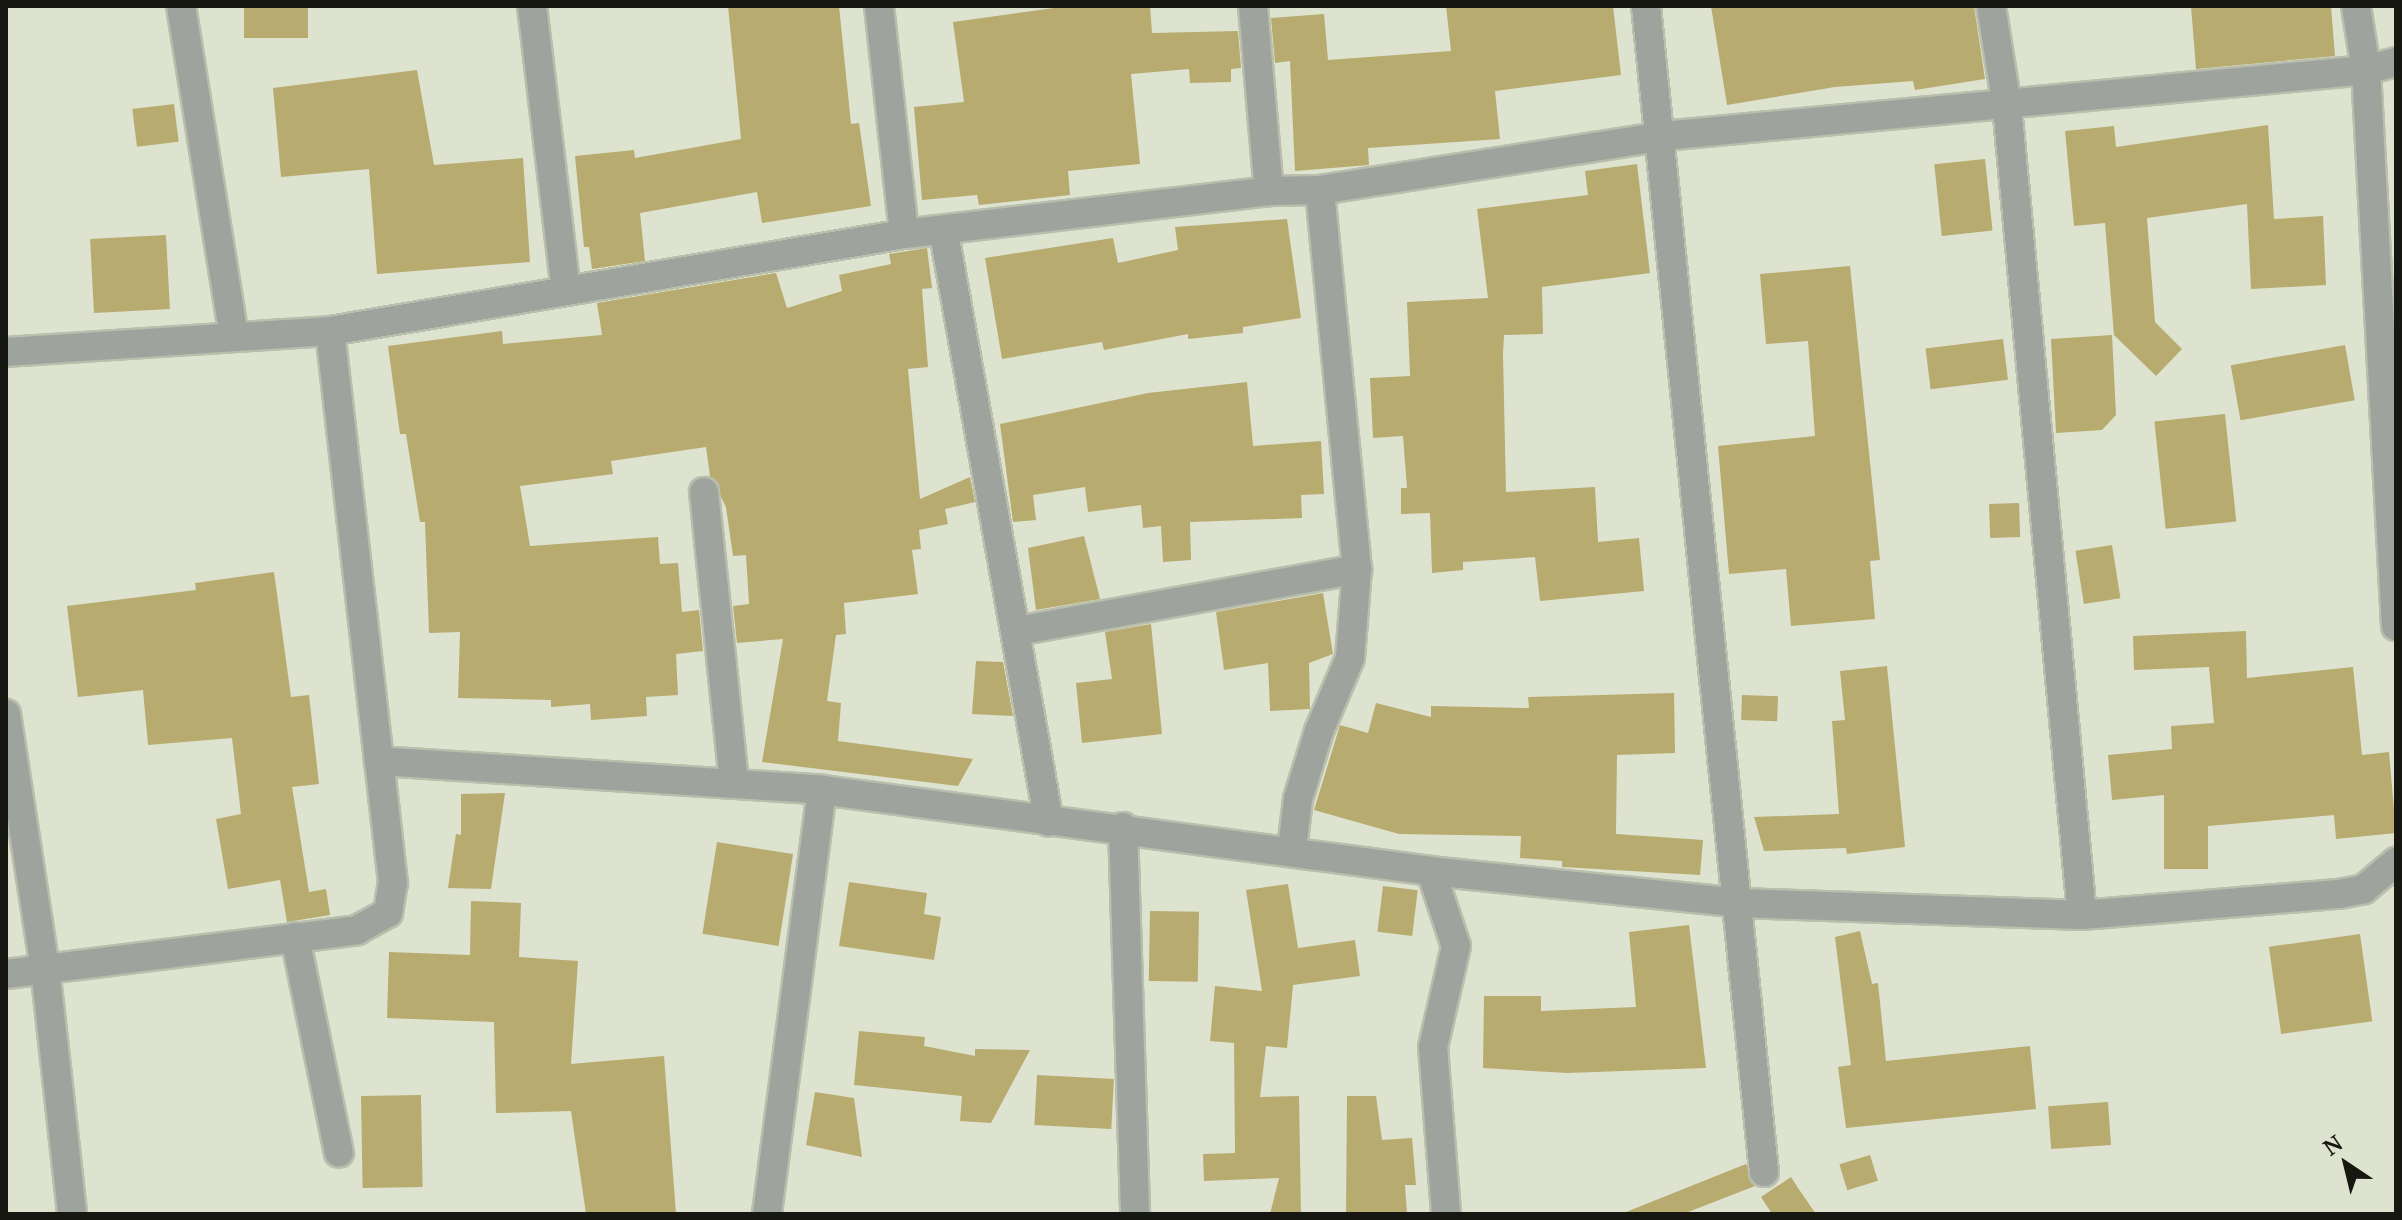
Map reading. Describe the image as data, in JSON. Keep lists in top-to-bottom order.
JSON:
{
  "north": "top left"
}
